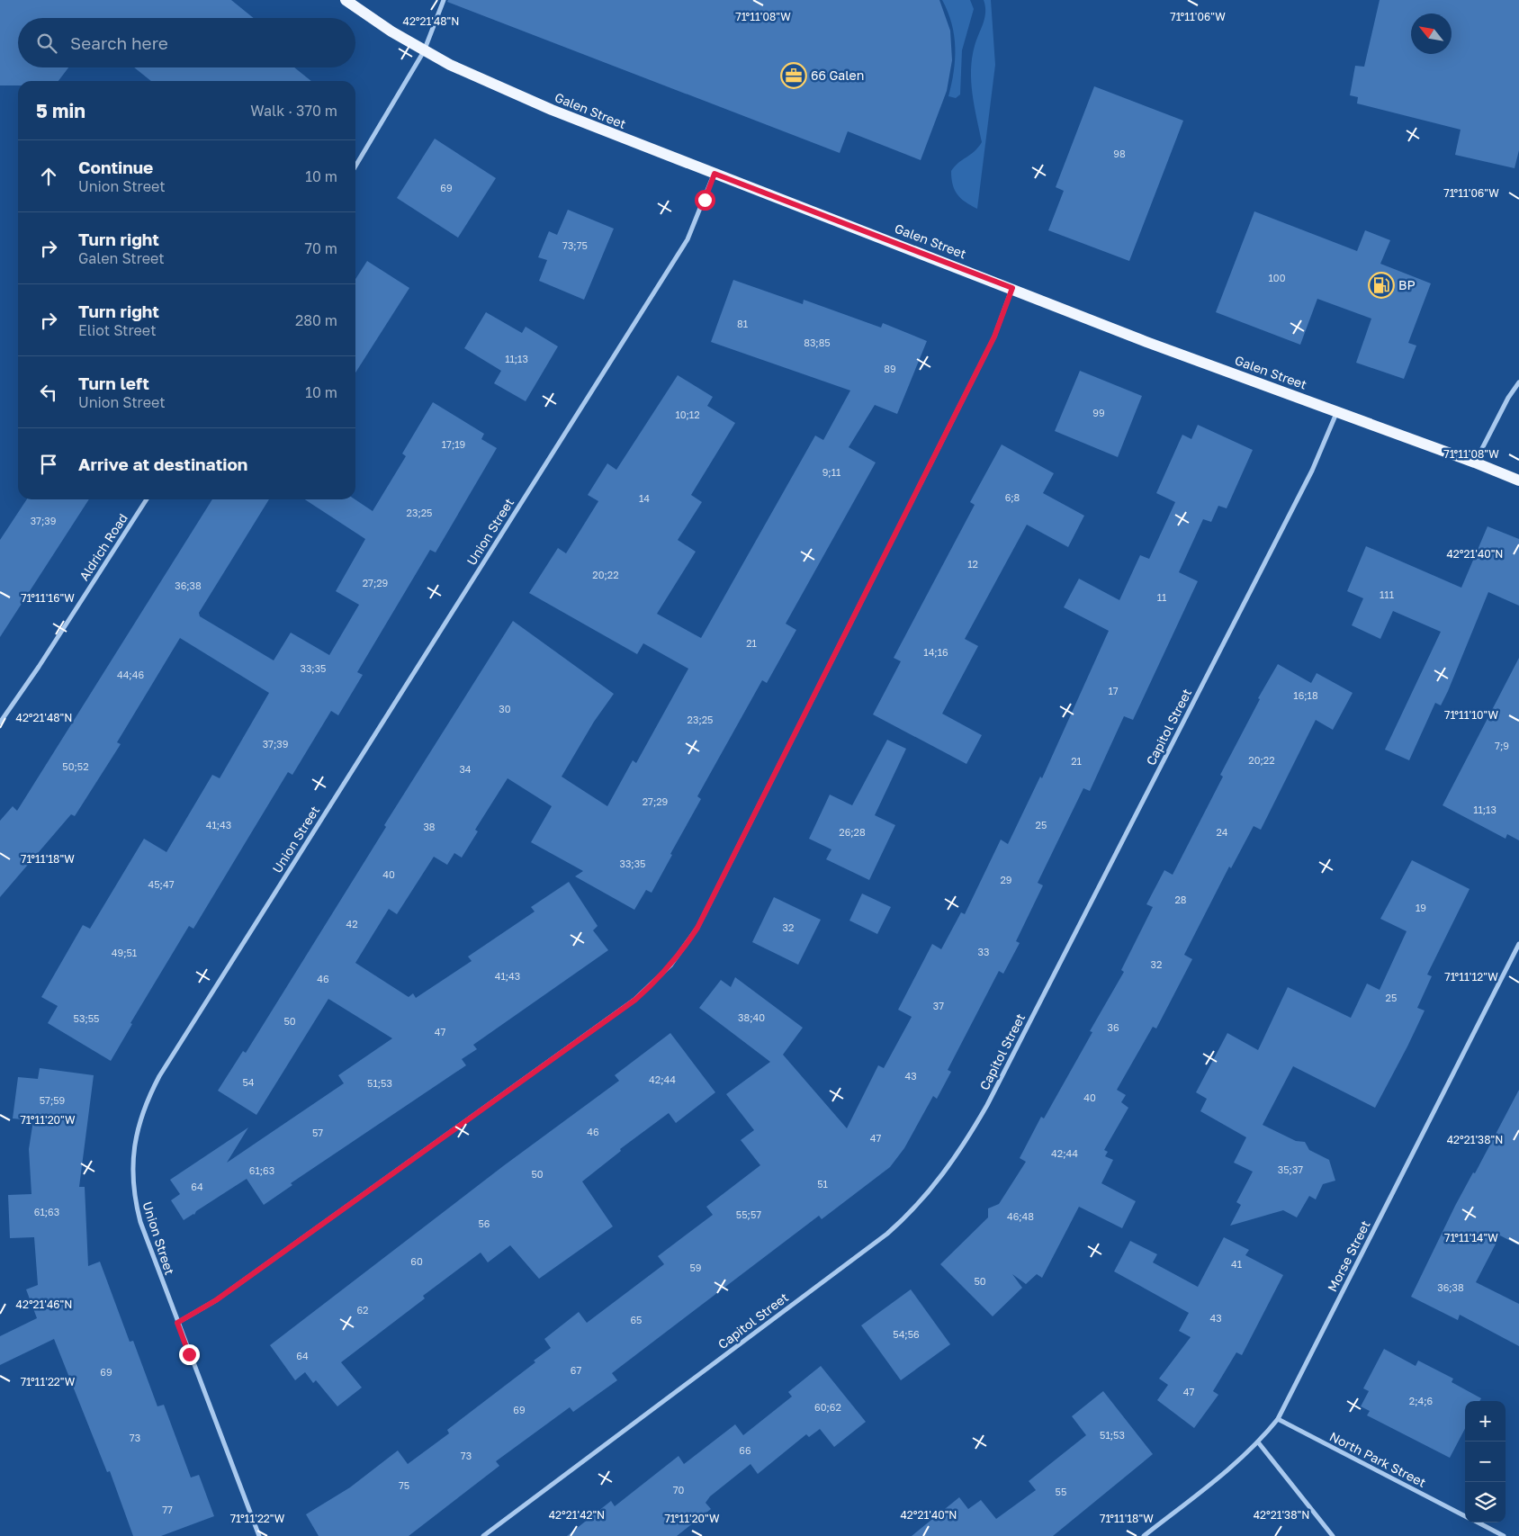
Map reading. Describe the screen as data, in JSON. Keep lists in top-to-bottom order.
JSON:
{
  "streets": {
    "main road": ["Galen Street"],
    "street": [
      "Union Street",
      "Aldrich Road",
      "Capitol Street",
      "Morse Street",
      "North Park Street"
    ]
  },
  "crossings": [
    ["Galen Street", "Union Street"],
    ["Galen Street", "Capitol Street"],
    ["Morse Street", "North Park Street"]
  ],
  "places": {
    "office": ["66 Galen"],
    "fuel station": ["BP"]
  },
  "house_numbers": [
    "98",
    "69",
    "73;75",
    "100",
    "81",
    "83;85",
    "11;13",
    "89",
    "99",
    "10;12",
    "17;19",
    "9;11",
    "6;8",
    "14",
    "23;25",
    "37;39",
    "12",
    "20;22",
    "27;29",
    "36;38",
    "111",
    "11",
    "21",
    "14;16",
    "33;35",
    "44;46",
    "17",
    "16;18",
    "30",
    "23;25",
    "37;39",
    "7;9",
    "20;22",
    "21",
    "50;52",
    "34",
    "27;29",
    "11;13",
    "41;43",
    "25",
    "38",
    "26;28",
    "24",
    "33;35",
    "40",
    "29",
    "45;47",
    "28",
    "19",
    "42",
    "32",
    "33",
    "49;51",
    "32",
    "41;43",
    "46",
    "25",
    "37",
    "38;40",
    "53;55",
    "50",
    "36",
    "47",
    "43",
    "42;44",
    "54",
    "51;53",
    "40",
    "57;59",
    "46",
    "57",
    "47",
    "42;44",
    "35;37",
    "61;63",
    "50",
    "51",
    "64",
    "61;63",
    "55;57",
    "46;48",
    "56",
    "60",
    "41",
    "59",
    "50",
    "36;38",
    "62",
    "43",
    "65",
    "54;56",
    "64",
    "67",
    "69",
    "47",
    "2;4;6",
    "60;62",
    "69",
    "51;53",
    "73",
    "66",
    "73",
    "75",
    "70",
    "55",
    "77"
  ],
  "north": "top left",
  "page": {
    "search": "Search here",
    "heading": ["5 min", "Walk · 370 m"],
    "list": [
      ["Continue", "Union Street", "10 m"],
      ["Turn right", "Galen Street", "70 m"],
      ["Turn right", "Eliot Street", "280 m"],
      ["Turn left", "Union Street", "10 m"],
      "Arrive at destination"
    ],
    "map_buttons": ["+", "−"]
  },
  "coordinates": [
    "71°11'06\"W",
    "71°11'08\"W",
    "42°21'48\"N",
    "42°21'40\"N",
    "71°11'16\"W",
    "71°11'10\"W",
    "71°11'18\"W",
    "71°11'12\"W",
    "71°11'20\"W",
    "42°21'38\"N",
    "71°11'14\"W",
    "42°21'46\"N",
    "71°11'22\"W",
    "42°21'42\"N"
  ]
}
